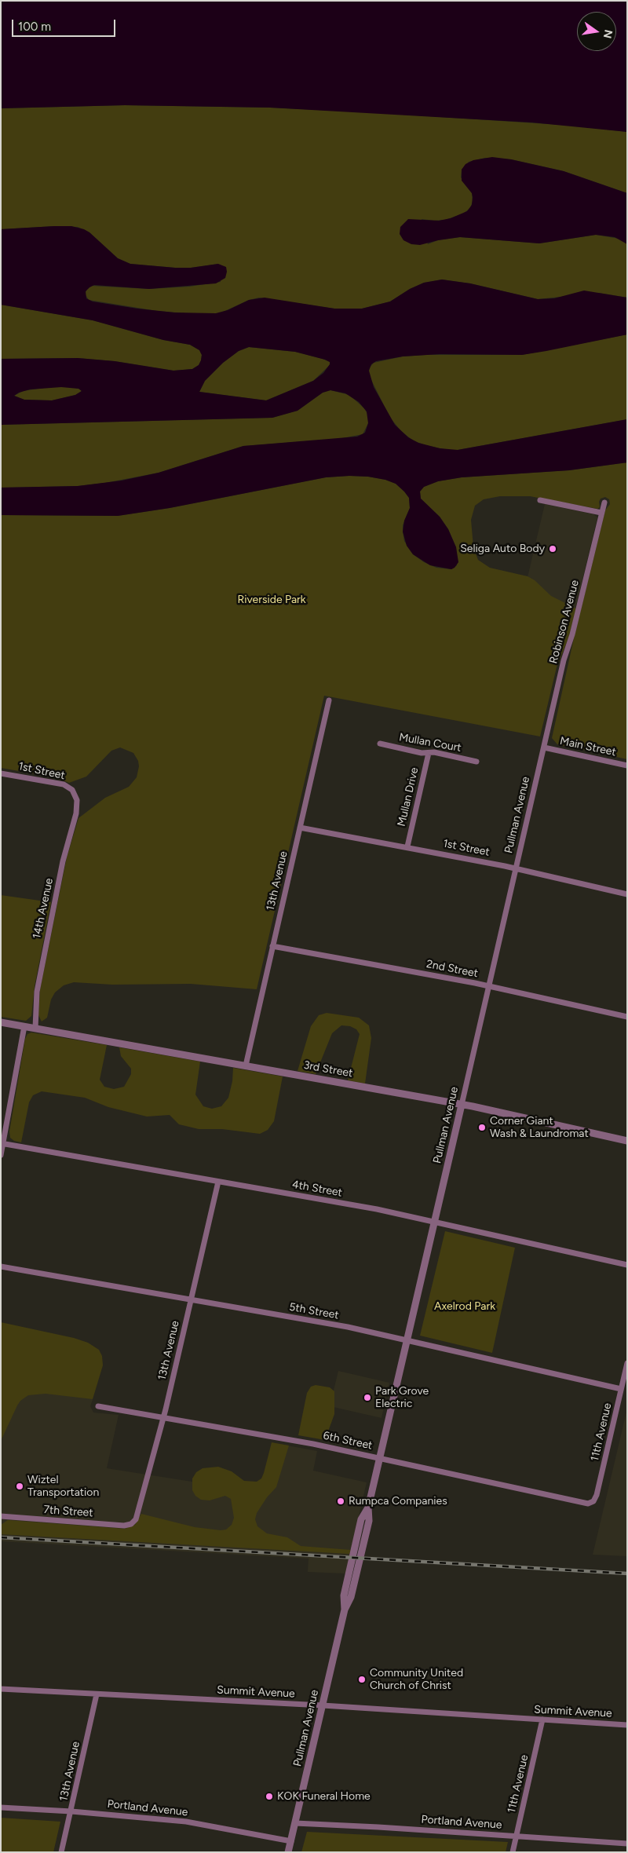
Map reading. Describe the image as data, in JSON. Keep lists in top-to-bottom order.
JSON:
{
  "streets": {
    "street": [
      "Robinson Avenue",
      "Mullan Court",
      "Main Street",
      "1st Street",
      "Mullan Drive",
      "Pullman Avenue",
      "13th Avenue",
      "14th Avenue",
      "2nd Street",
      "3rd Street",
      "4th Street",
      "5th Street",
      "11th Avenue",
      "6th Street",
      "7th Street",
      "Summit Avenue",
      "Portland Avenue"
    ]
  },
  "crossings": [
    ["Robinson Avenue", "Main Street"],
    ["Robinson Avenue", "Pullman Avenue"],
    ["Mullan Court", "Mullan Drive"],
    ["Main Street", "Pullman Avenue"],
    ["1st Street", "Mullan Drive"],
    ["1st Street", "Pullman Avenue"],
    ["1st Street", "13th Avenue"],
    ["1st Street", "14th Avenue"],
    ["Pullman Avenue", "2nd Street"],
    ["Pullman Avenue", "3rd Street"],
    ["Pullman Avenue", "4th Street"],
    ["Pullman Avenue", "5th Street"],
    ["Pullman Avenue", "6th Street"],
    ["Pullman Avenue", "Summit Avenue"],
    ["Pullman Avenue", "Portland Avenue"],
    ["13th Avenue", "2nd Street"],
    ["13th Avenue", "3rd Street"],
    ["13th Avenue", "4th Street"],
    ["13th Avenue", "5th Street"],
    ["13th Avenue", "6th Street"],
    ["13th Avenue", "7th Street"],
    ["13th Avenue", "Summit Avenue"],
    ["13th Avenue", "Portland Avenue"],
    ["14th Avenue", "3rd Street"],
    ["5th Street", "11th Avenue"],
    ["11th Avenue", "6th Street"],
    ["11th Avenue", "Summit Avenue"],
    ["11th Avenue", "Portland Avenue"]
  ],
  "parks": ["Riverside Park", "Axelrod Park"],
  "places": [
    "Seliga Auto Body",
    "Corner Giant Wash & Laundromat",
    "Park Grove Electric",
    "Wiztel Transportation",
    "Rumpca Companies",
    "Community United Church of Christ",
    "KOK Funeral Home"
  ],
  "scale_bar": "100 m",
  "north": "right"
}
